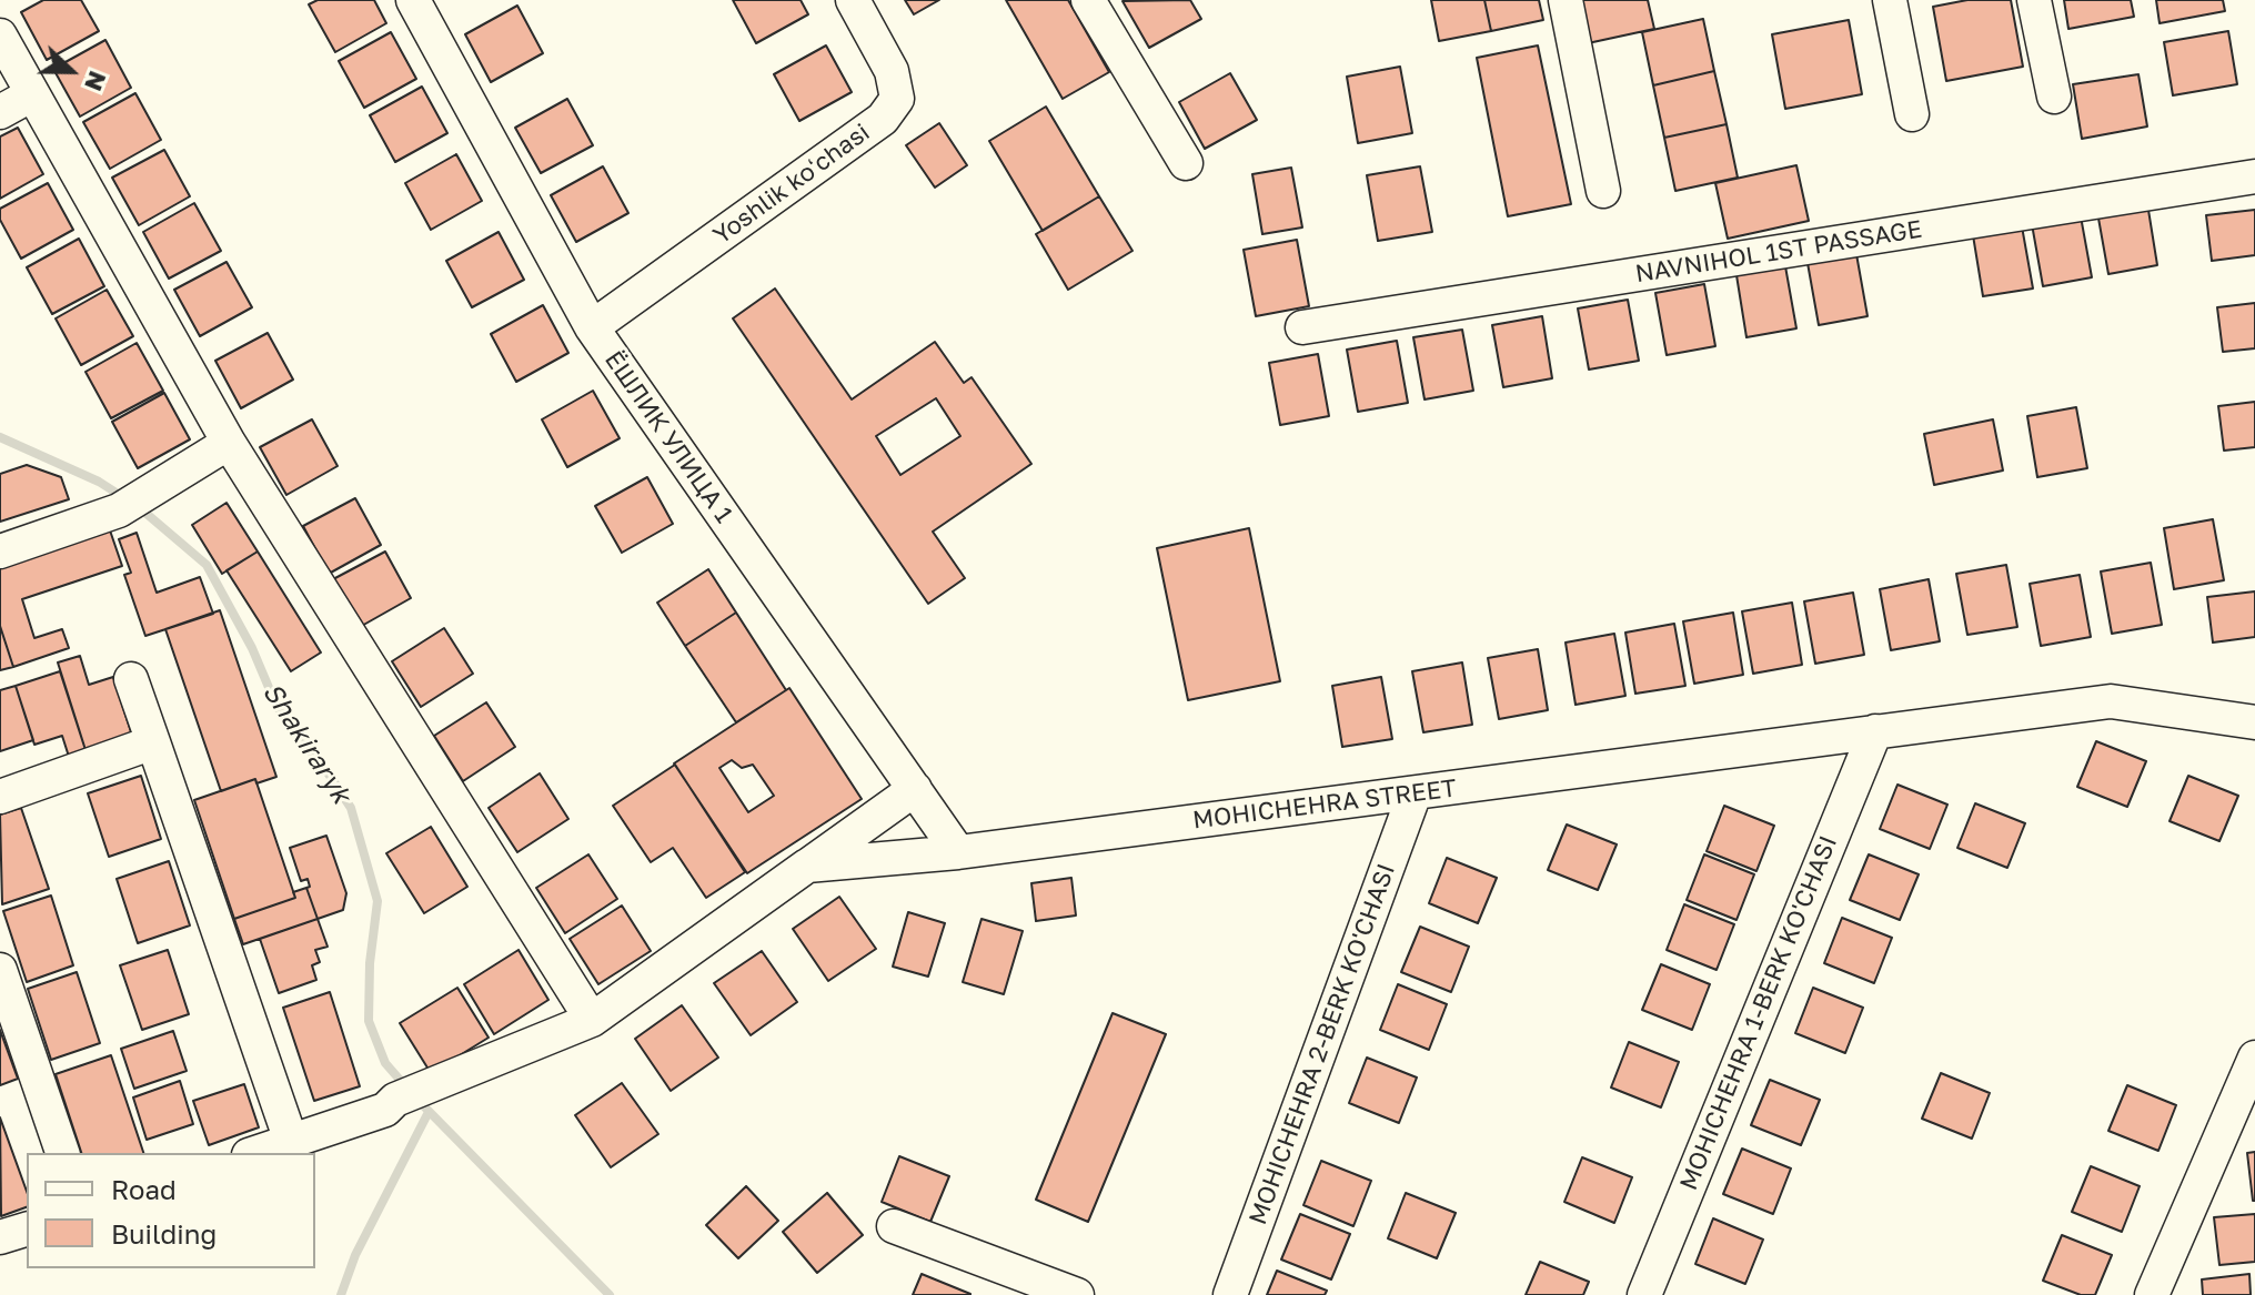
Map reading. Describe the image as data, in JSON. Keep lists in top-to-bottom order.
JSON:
{
  "streets": {
    "street": [
      "Yoshlik koʻchasi",
      "NAVNIHOL 1ST PASSAGE",
      "ЁШЛИК УЛИЦА 1",
      "MOHICHEHRA STREET",
      "MOHICHEHRA 1-BERK KO'CHASI",
      "MOHICHEHRA 2-BERK KO'CHASI"
    ]
  },
  "crossings": [
    ["Yoshlik koʻchasi", "ЁШЛИК УЛИЦА 1"],
    ["ЁШЛИК УЛИЦА 1", "MOHICHEHRA STREET"],
    ["MOHICHEHRA STREET", "MOHICHEHRA 1-BERK KO'CHASI"],
    ["MOHICHEHRA STREET", "MOHICHEHRA 2-BERK KO'CHASI"]
  ],
  "water": ["Shakiraryk"],
  "legend": ["Road", "Building"],
  "north": "right"
}
